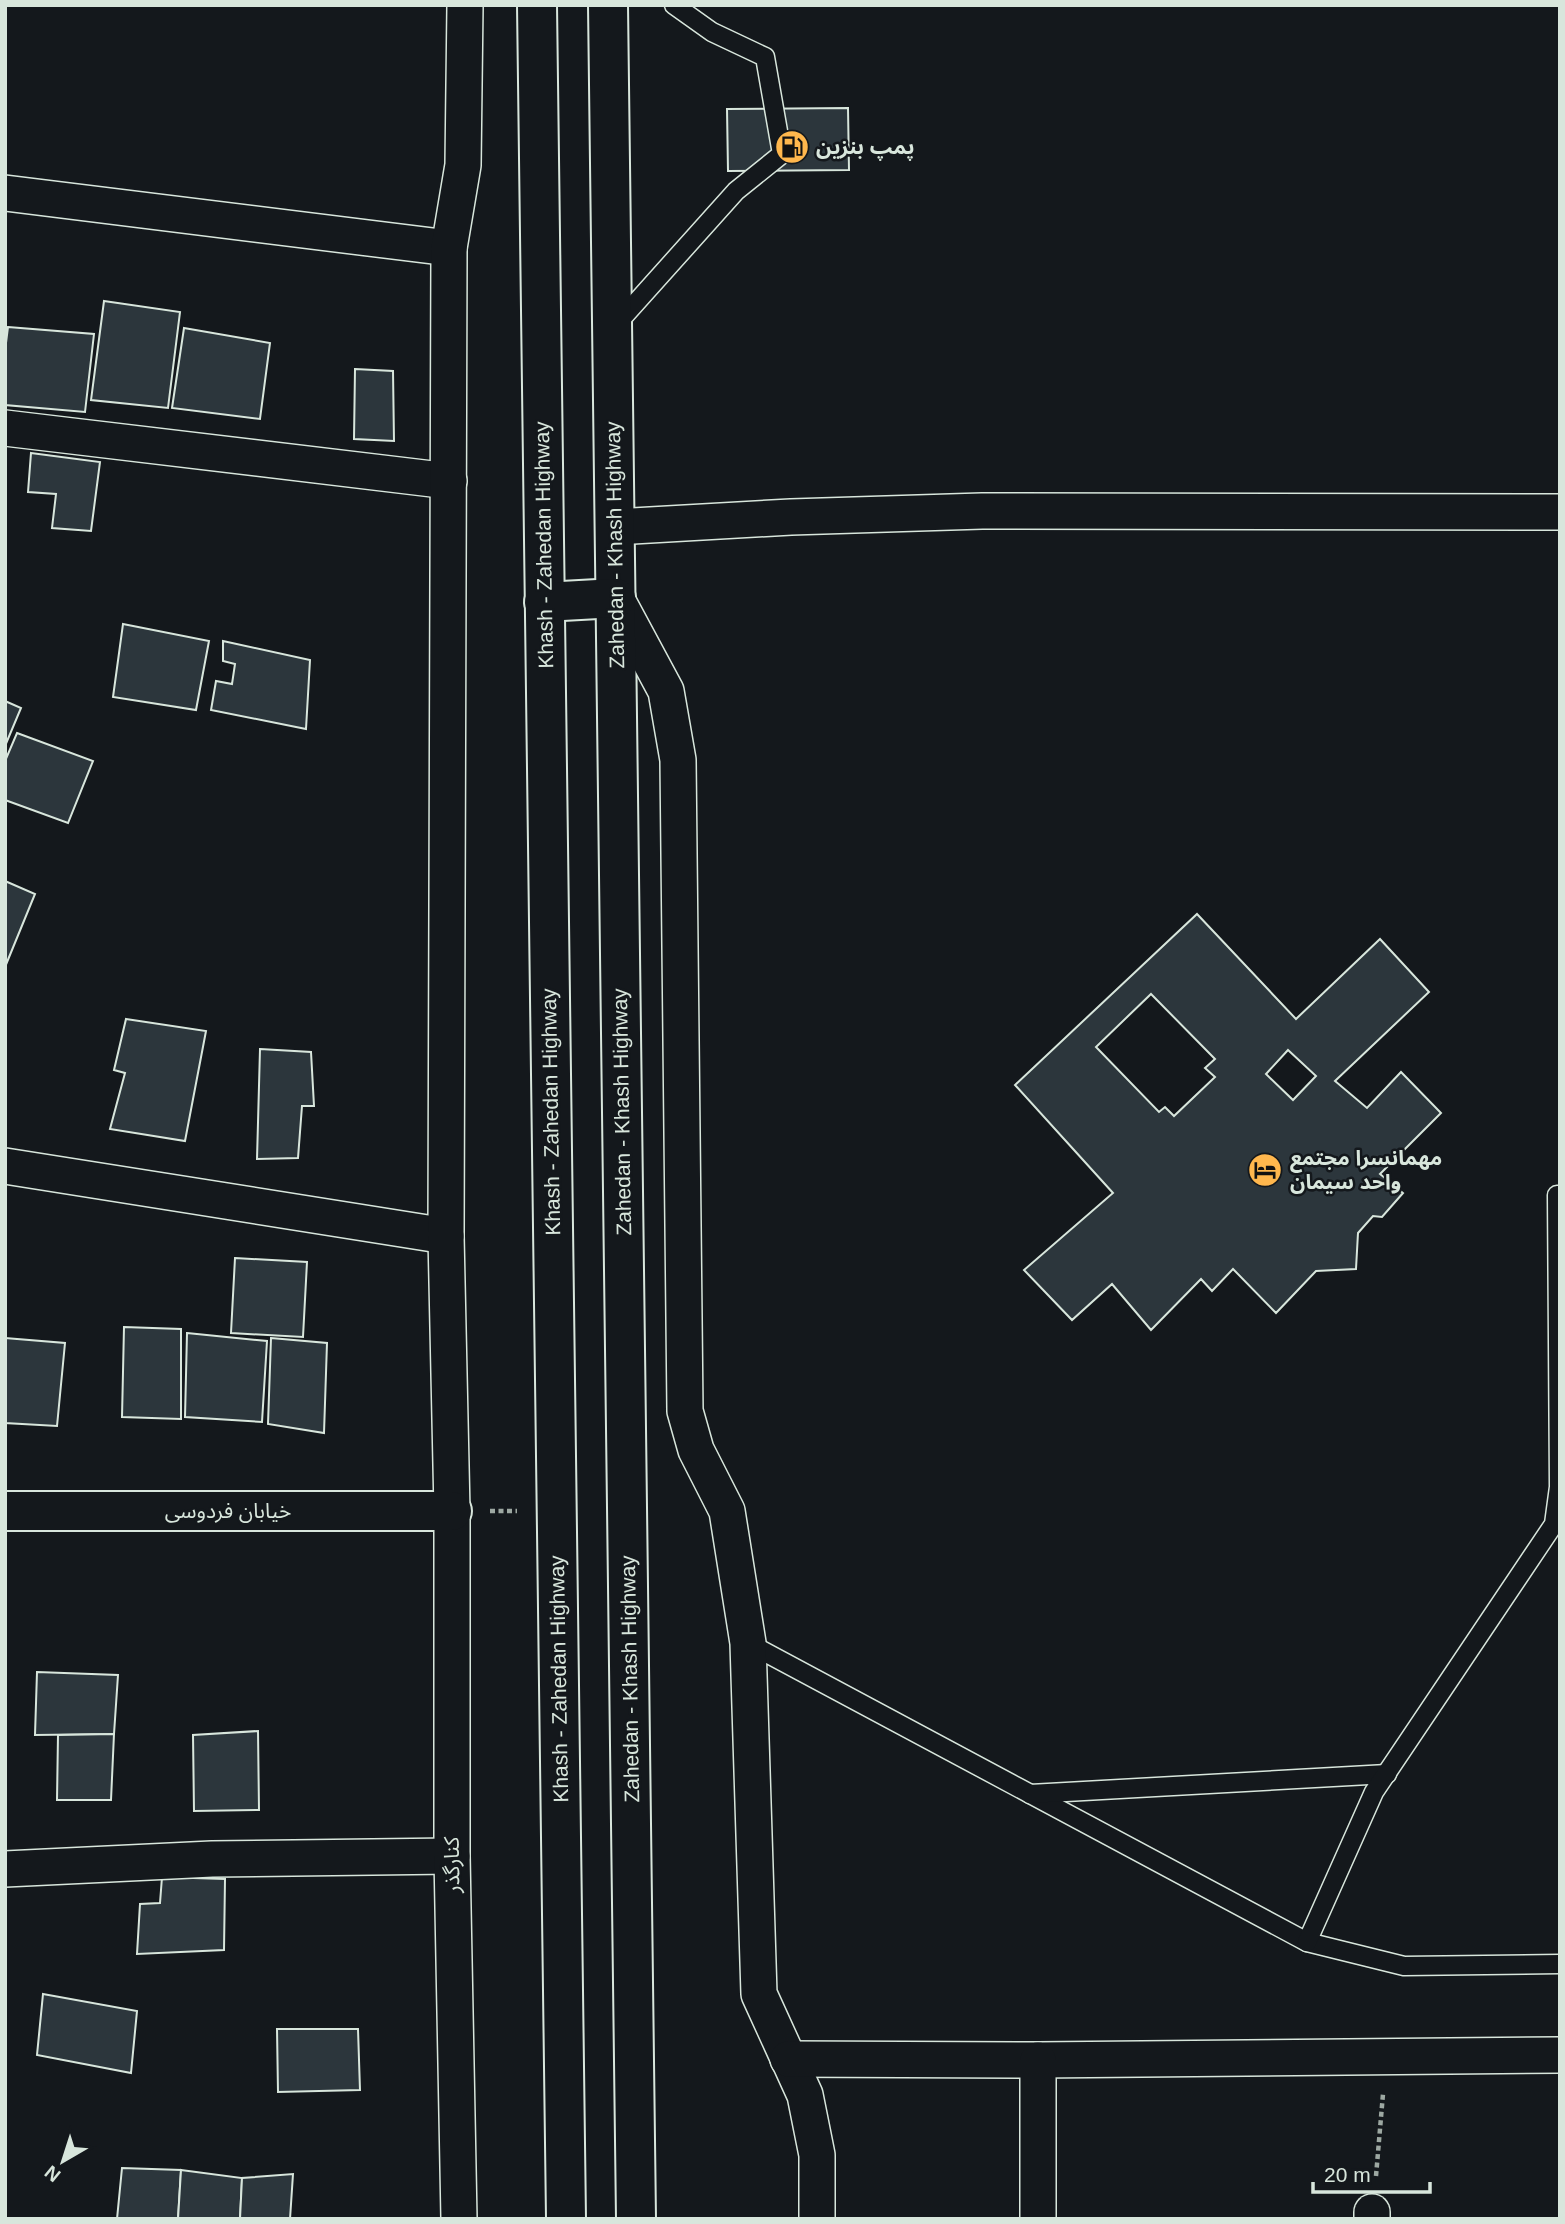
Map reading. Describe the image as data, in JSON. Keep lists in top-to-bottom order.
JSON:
{
  "streets": {
    "main road": ["Khash - Zahedan Highway", "Zahedan - Khash Highway", "خیابان فردوسی"],
    "street": ["کنارگذر"]
  },
  "crossings": [
    ["خیابان فردوسی", "کنارگذر"]
  ],
  "places": {
    "fuel station": ["پمپ بنزین"],
    "hotel": ["مهمانسرا مجتمع واحد سیمان"]
  },
  "scale_bar": "20 m",
  "north": "bottom left"
}
